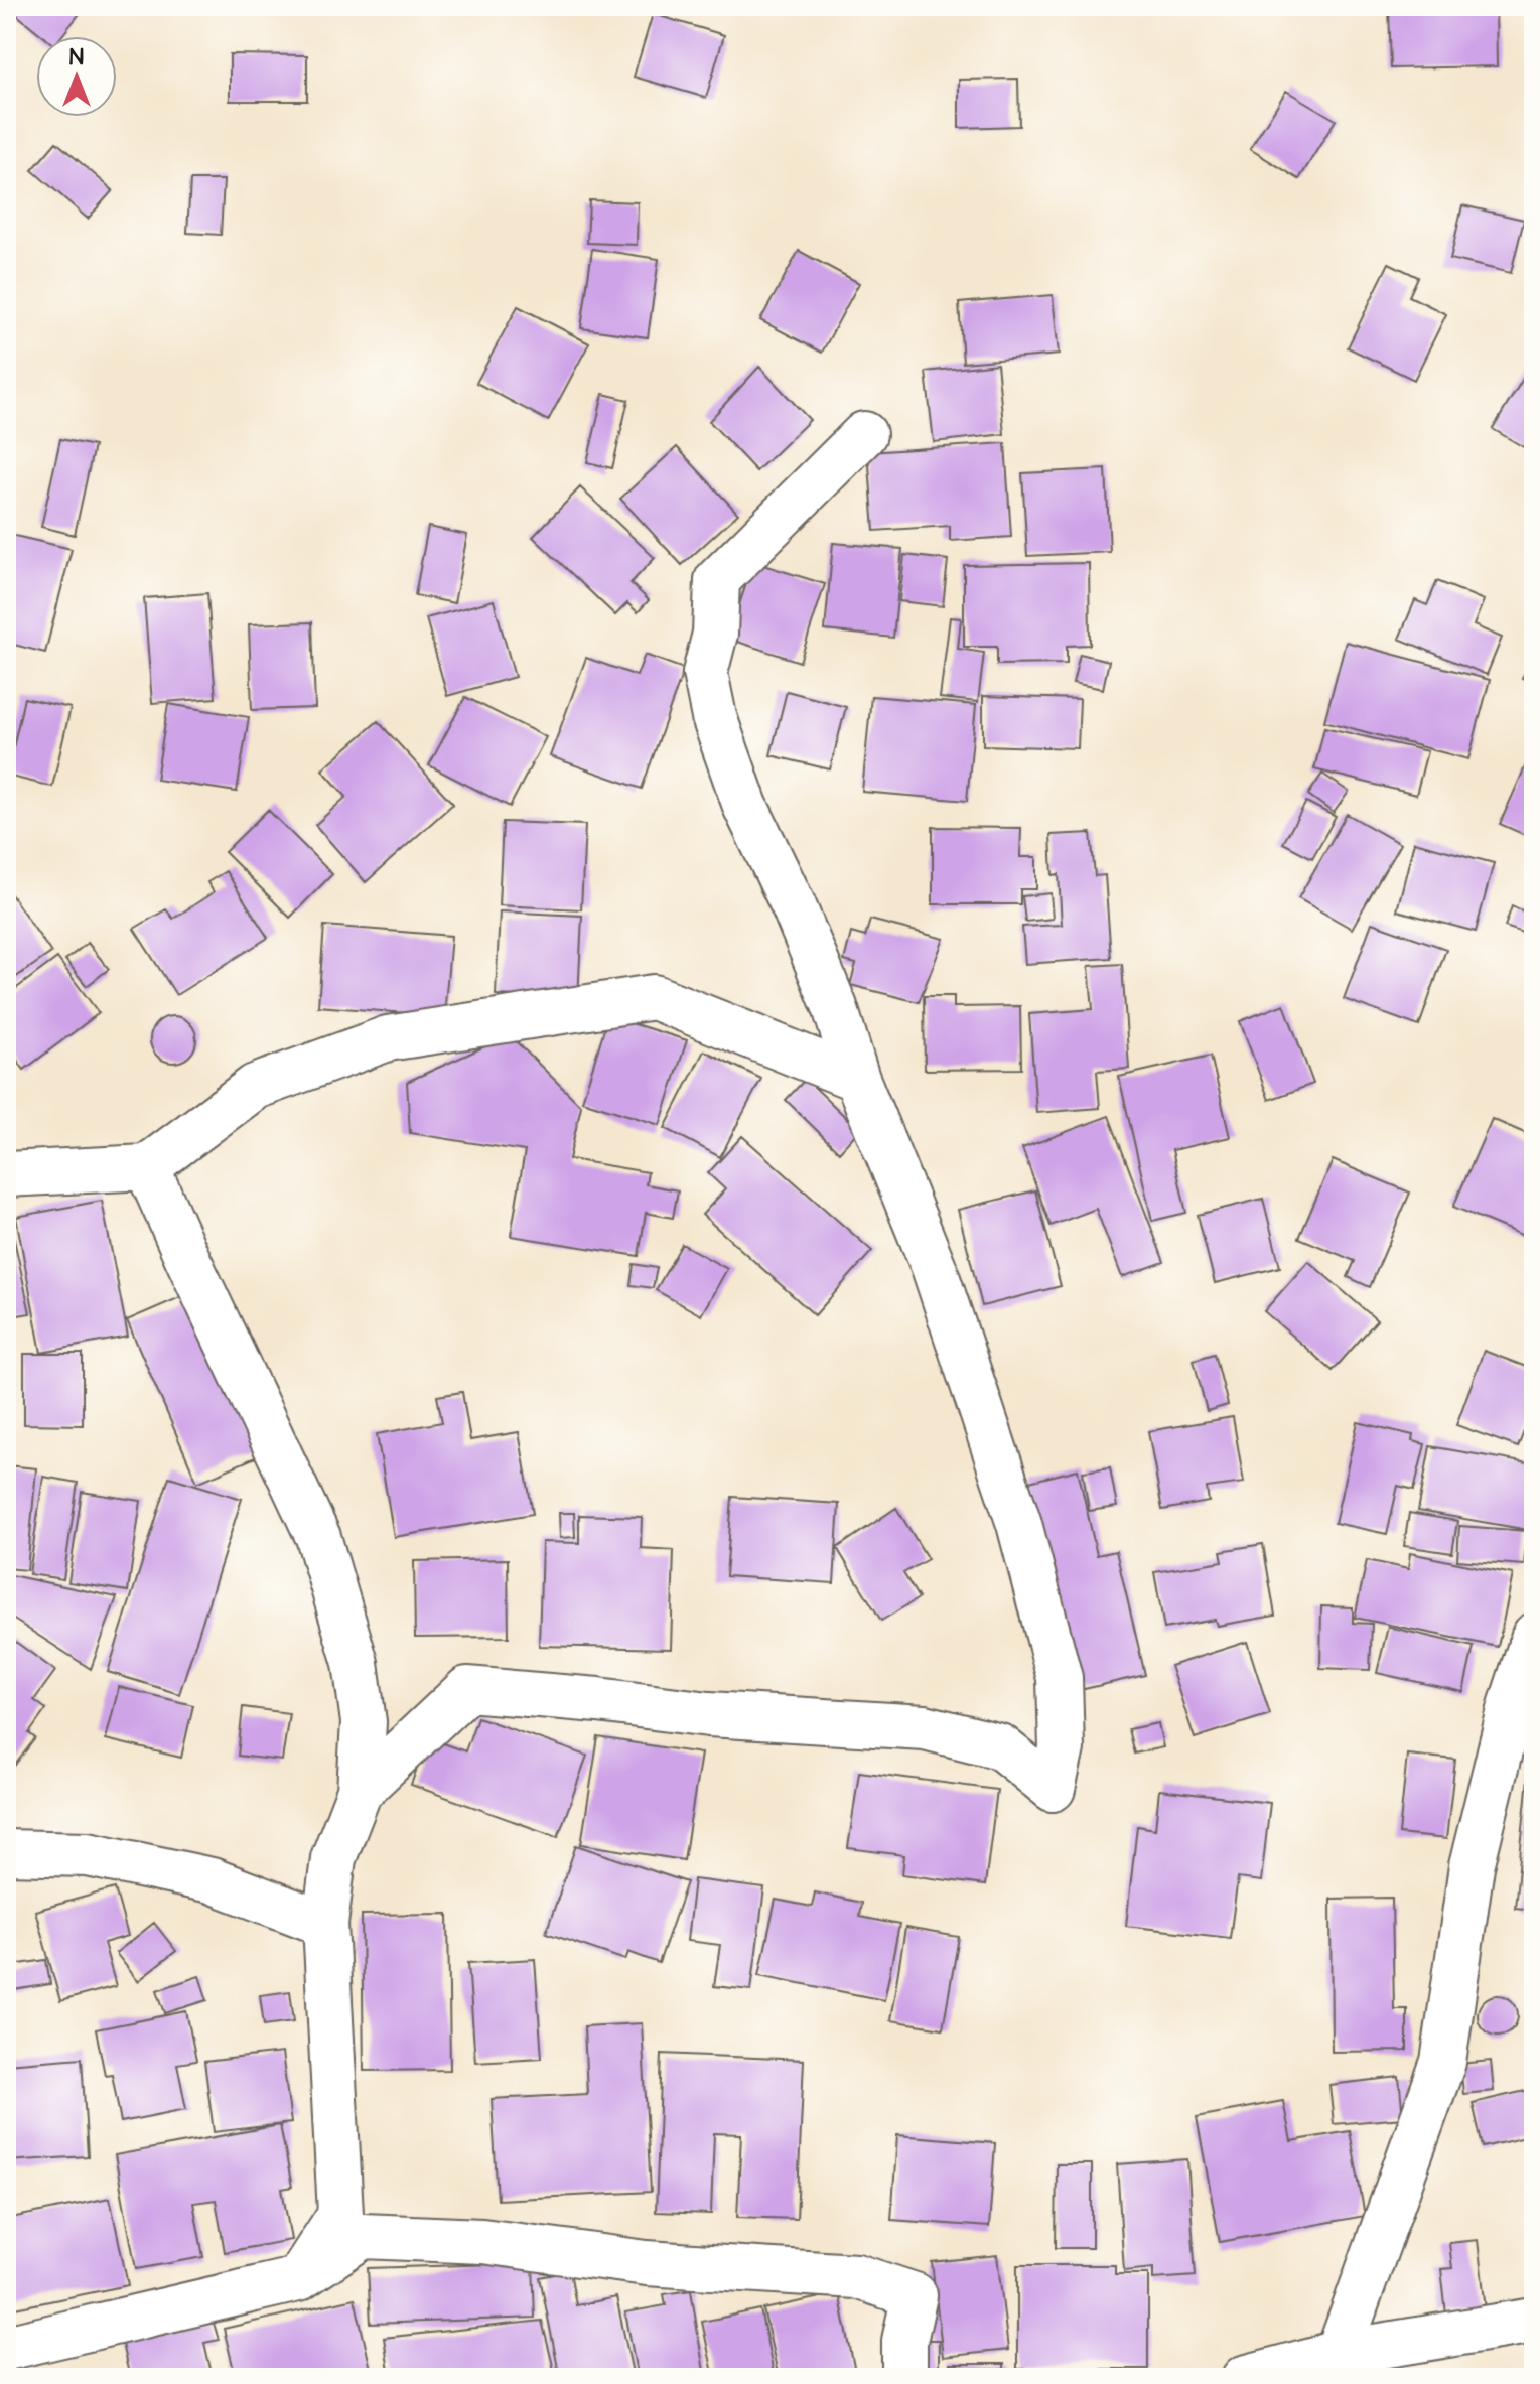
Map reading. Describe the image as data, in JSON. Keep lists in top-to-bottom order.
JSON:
{
  "north": "top"
}
